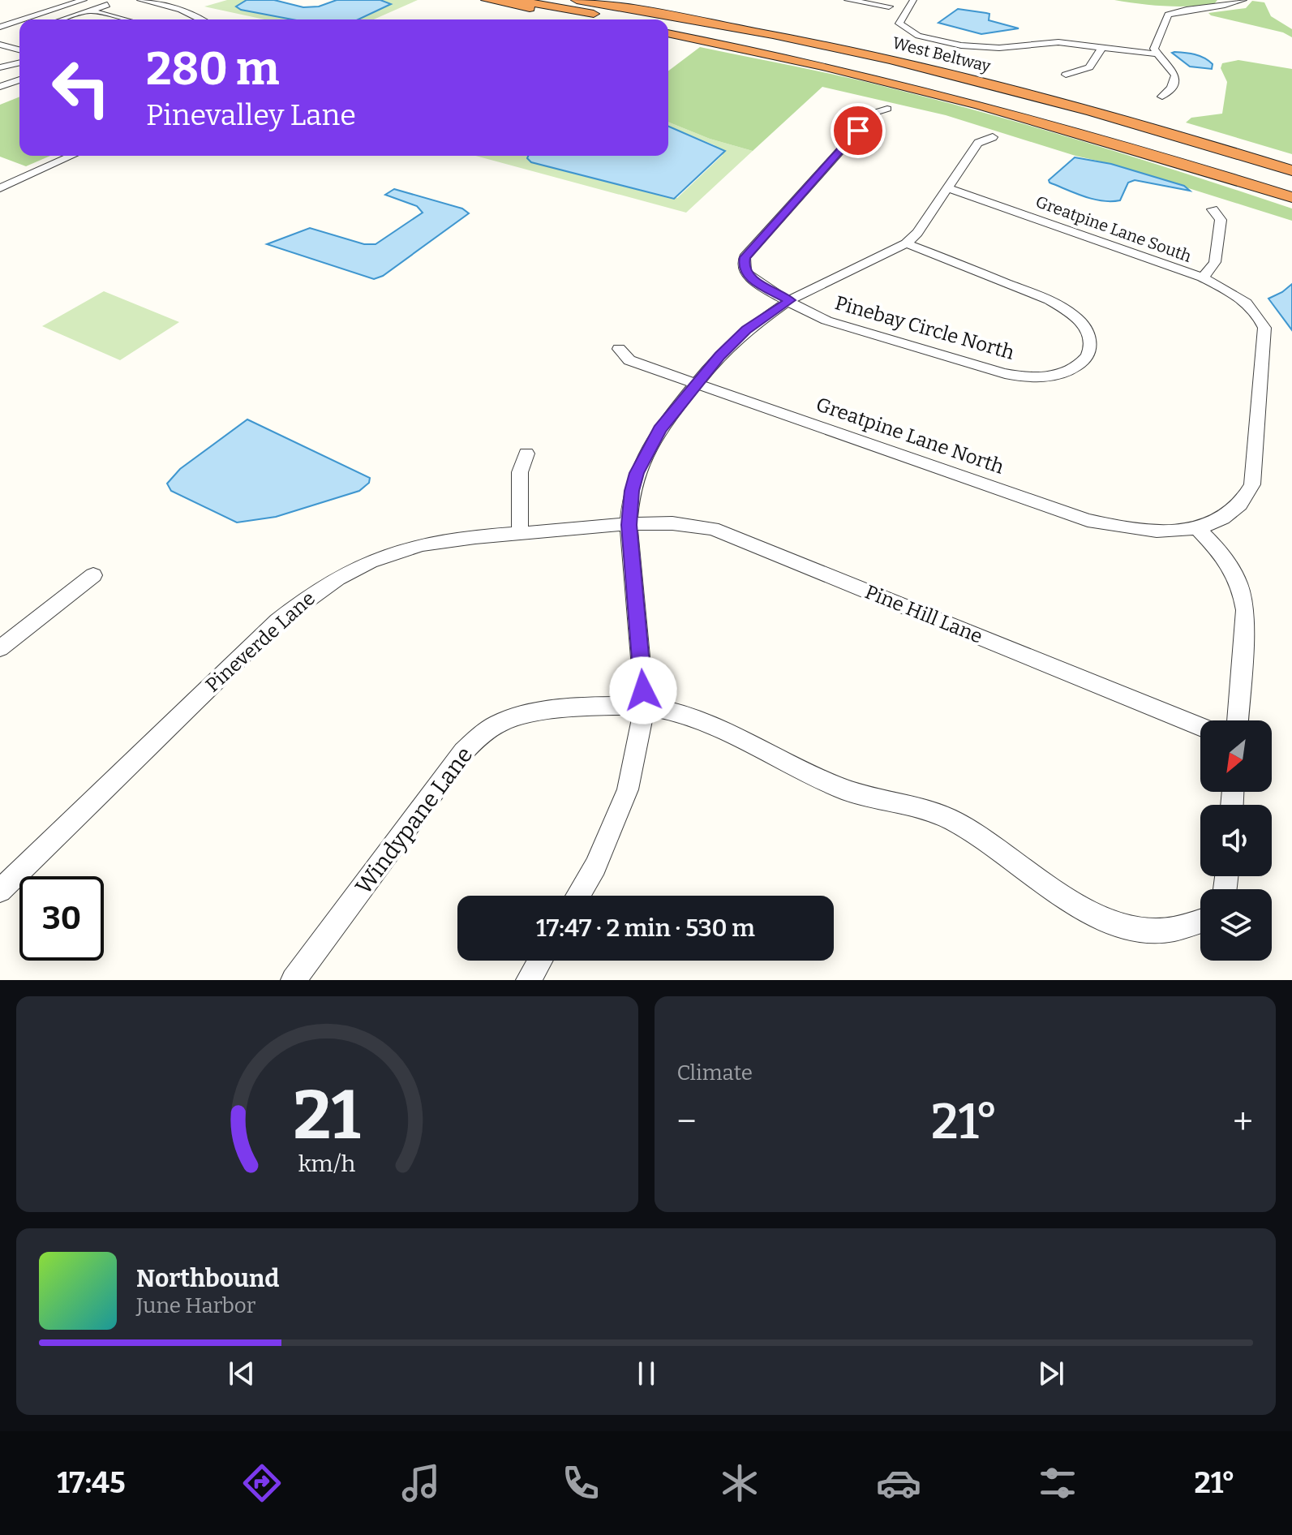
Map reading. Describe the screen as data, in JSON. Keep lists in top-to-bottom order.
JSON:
{
  "streets": {
    "highway": ["West Beltway"],
    "street": [
      "Greatpine Lane South",
      "Pinebay Circle North",
      "Greatpine Lane North",
      "Pine Hill Lane",
      "Pineverde Lane",
      "Windypane Lane"
    ]
  },
  "crossings": [
    ["Greatpine Lane South", "Greatpine Lane North"],
    ["Pine Hill Lane", "Pineverde Lane"]
  ],
  "north": "bottom left",
  "page": {
    "turn": ["280 m", "Pinevalley Lane"],
    "limit": "30",
    "trip": "17:47 · 2 min · 530 m",
    "tile": "Climate",
    "heat": ["−", "21°", "+"],
    "song": ["Northbound", "June Harbor"],
    "tabs": ["17:45", "21°"],
    "gauge": ["21", "km/h"]
  }
}
